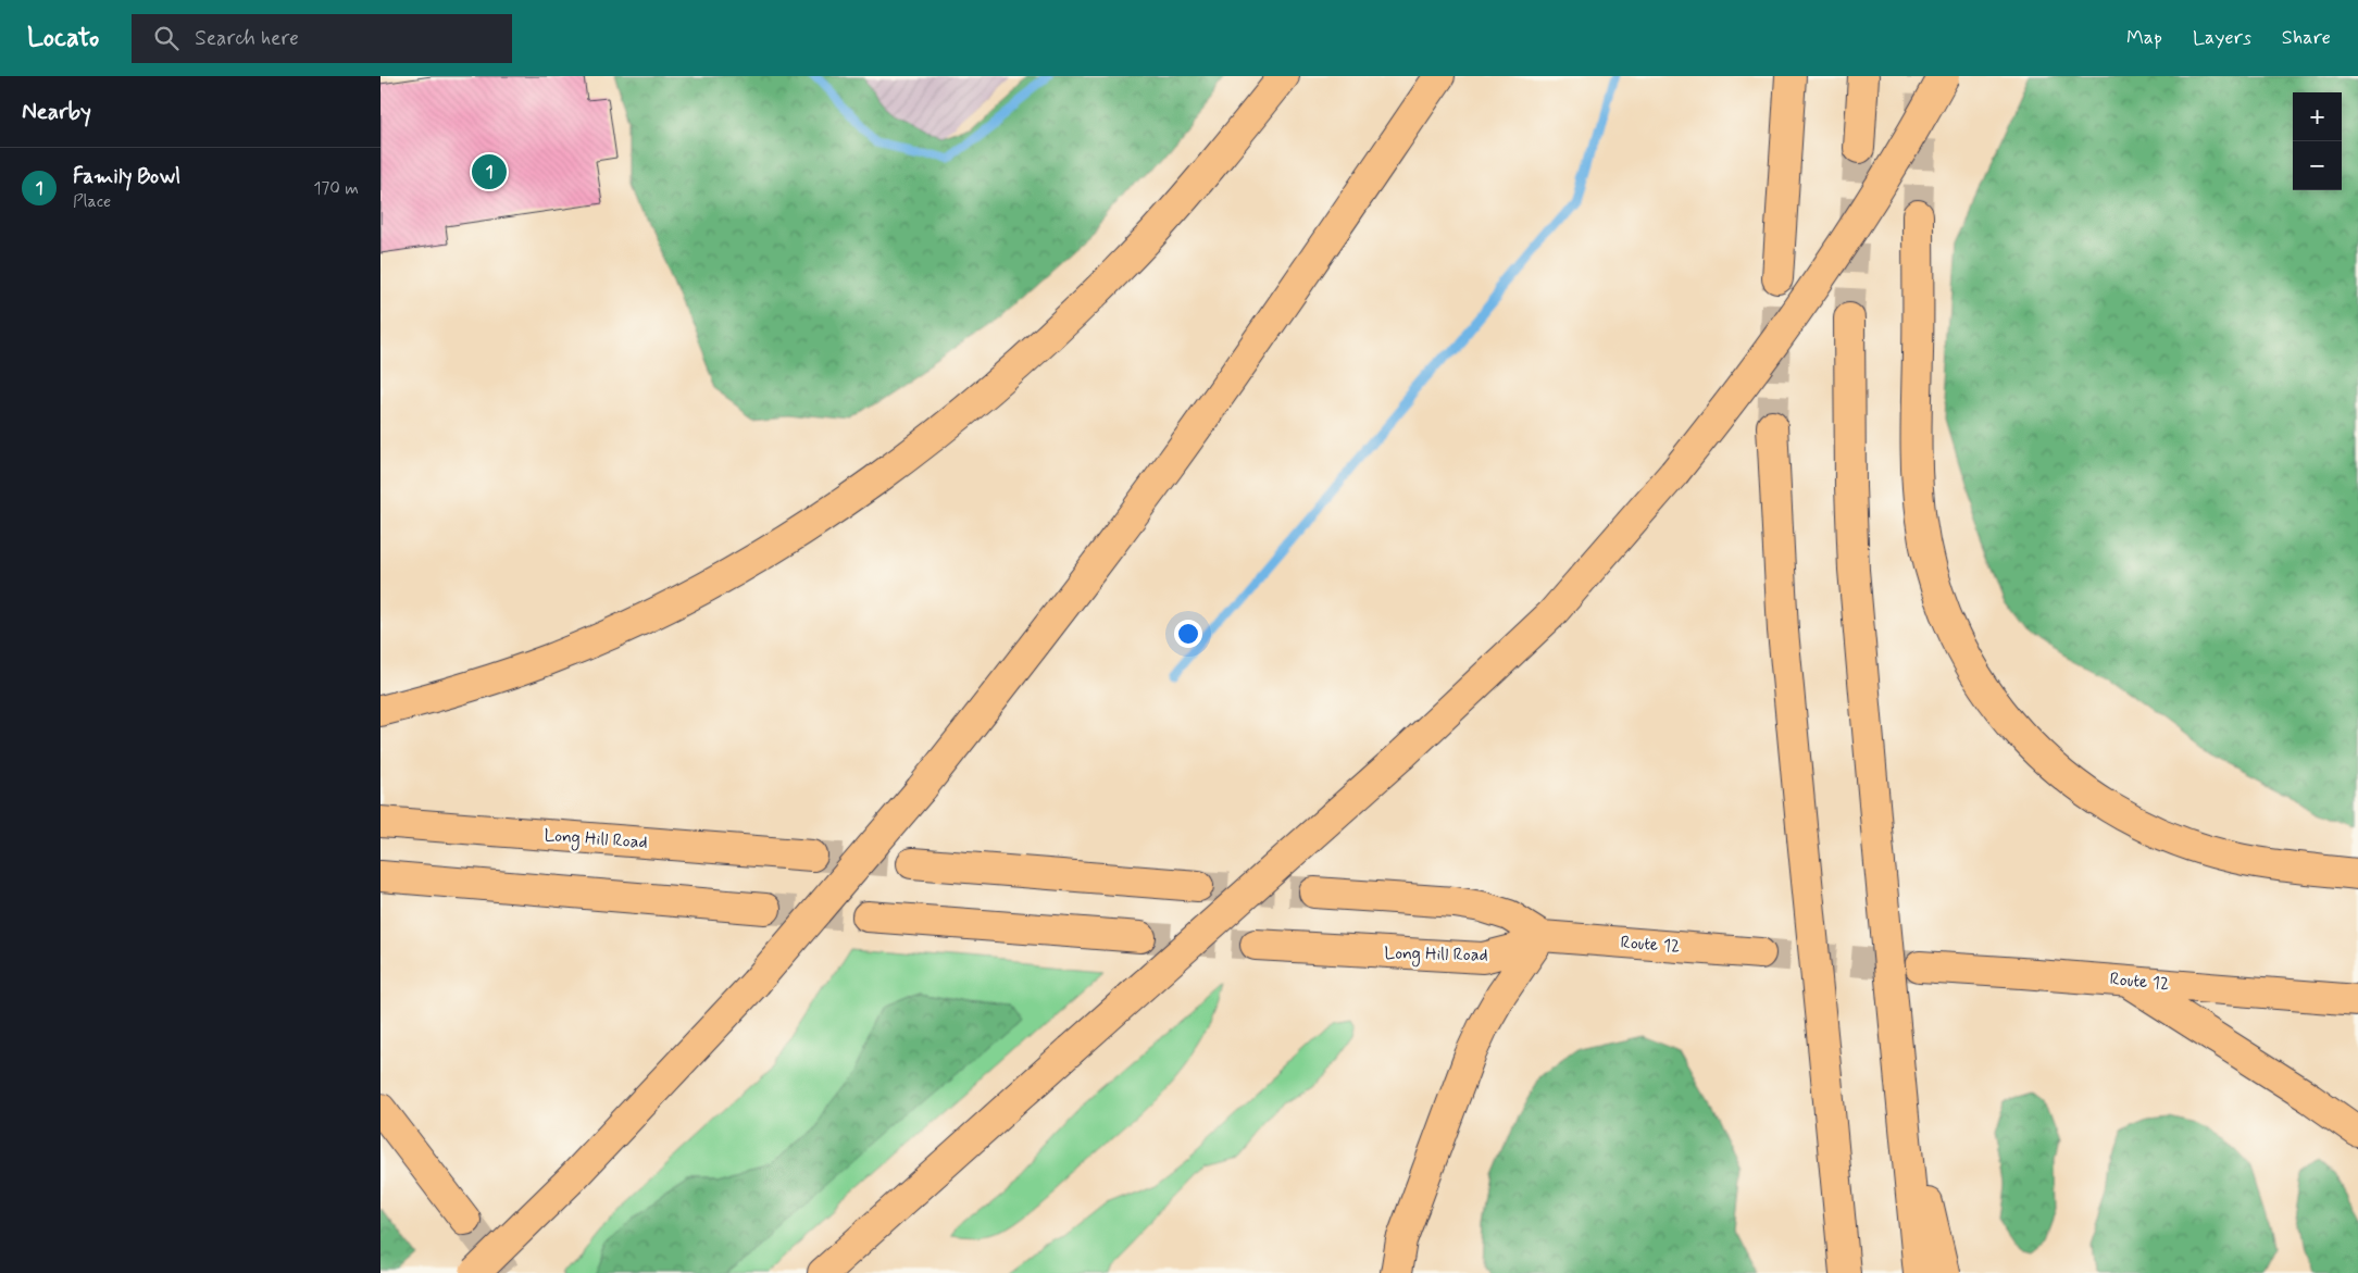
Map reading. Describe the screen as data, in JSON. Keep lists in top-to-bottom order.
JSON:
{
  "streets": {
    "highway": ["Long Hill Road", "Route 12"]
  },
  "crossings": [
    ["Long Hill Road", "Route 12"]
  ],
  "page": {
    "header": "Locato",
    "search": "Search here",
    "nav": ["Map", "Layers", "Share"],
    "heading": "Nearby",
    "map_buttons": ["+", "−"],
    "list": [
      {
        "mark": "1",
        "name": "Family Bowl",
        "note": "Place",
        "value": "170 m"
      }
    ],
    "pins": "1"
  }
}
